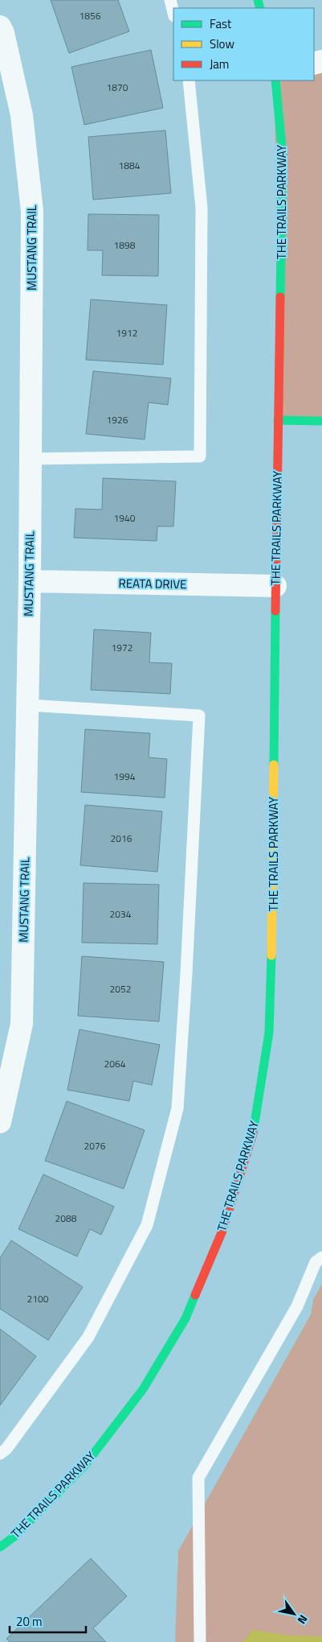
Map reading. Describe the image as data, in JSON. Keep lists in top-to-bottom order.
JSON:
{
  "streets": {
    "street": ["THE TRAILS PARKWAY", "MUSTANG TRAIL", "REATA DRIVE"]
  },
  "crossings": [
    ["THE TRAILS PARKWAY", "REATA DRIVE"],
    ["MUSTANG TRAIL", "REATA DRIVE"]
  ],
  "house_numbers": [
    "1856",
    "1870",
    "1884",
    "1898",
    "1912",
    "1926",
    "1940",
    "1972",
    "1994",
    "2016",
    "2034",
    "2052",
    "2064",
    "2076",
    "2088",
    "2100"
  ],
  "legend": ["Fast", "Slow", "Jam"],
  "scale_bar": "20 m",
  "north": "bottom right"
}
